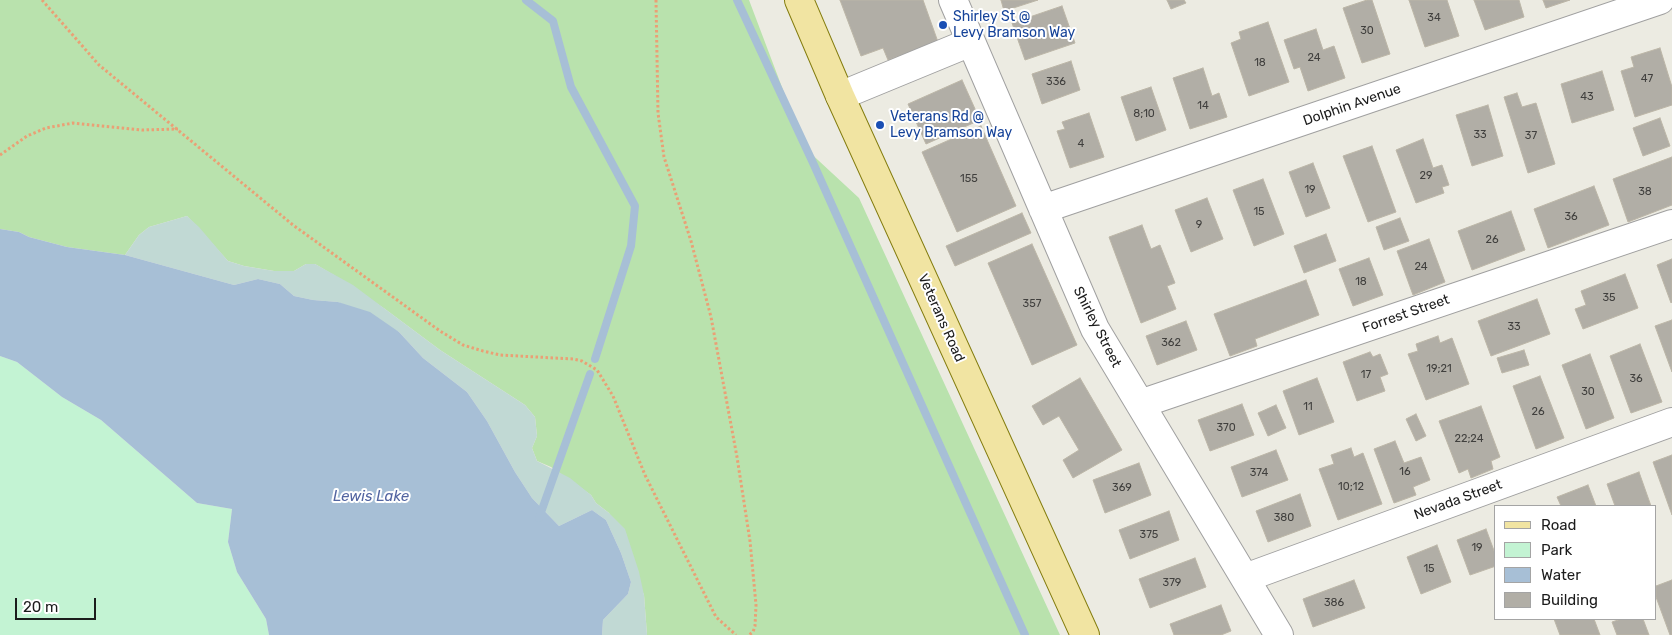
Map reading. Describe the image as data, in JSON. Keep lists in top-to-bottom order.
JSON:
{
  "streets": {
    "main road": ["Veterans Road"],
    "street": [
      "Dolphin Avenue",
      "Forrest Street",
      "Shirley Street",
      "Nevada Street"
    ]
  },
  "crossings": [
    ["Dolphin Avenue", "Shirley Street"],
    ["Forrest Street", "Shirley Street"],
    ["Shirley Street", "Nevada Street"]
  ],
  "water": ["Lewis Lake"],
  "places": ["Shirley St @ Levy Bramson Way", "Veterans Rd @ Levy Bramson Way"],
  "house_numbers": [
    "34",
    "30",
    "24",
    "18",
    "47",
    "336",
    "43",
    "14",
    "8;10",
    "33",
    "37",
    "4",
    "29",
    "155",
    "19",
    "38",
    "15",
    "36",
    "9",
    "26",
    "24",
    "18",
    "35",
    "357",
    "33",
    "362",
    "19;21",
    "17",
    "36",
    "30",
    "11",
    "26",
    "370",
    "22;24",
    "16",
    "374",
    "10;12",
    "369",
    "380",
    "375",
    "19",
    "15",
    "379",
    "386"
  ],
  "legend": [
    "Road",
    "Park",
    "Water",
    "Building"
  ],
  "scale_bar": "20 m"
}
